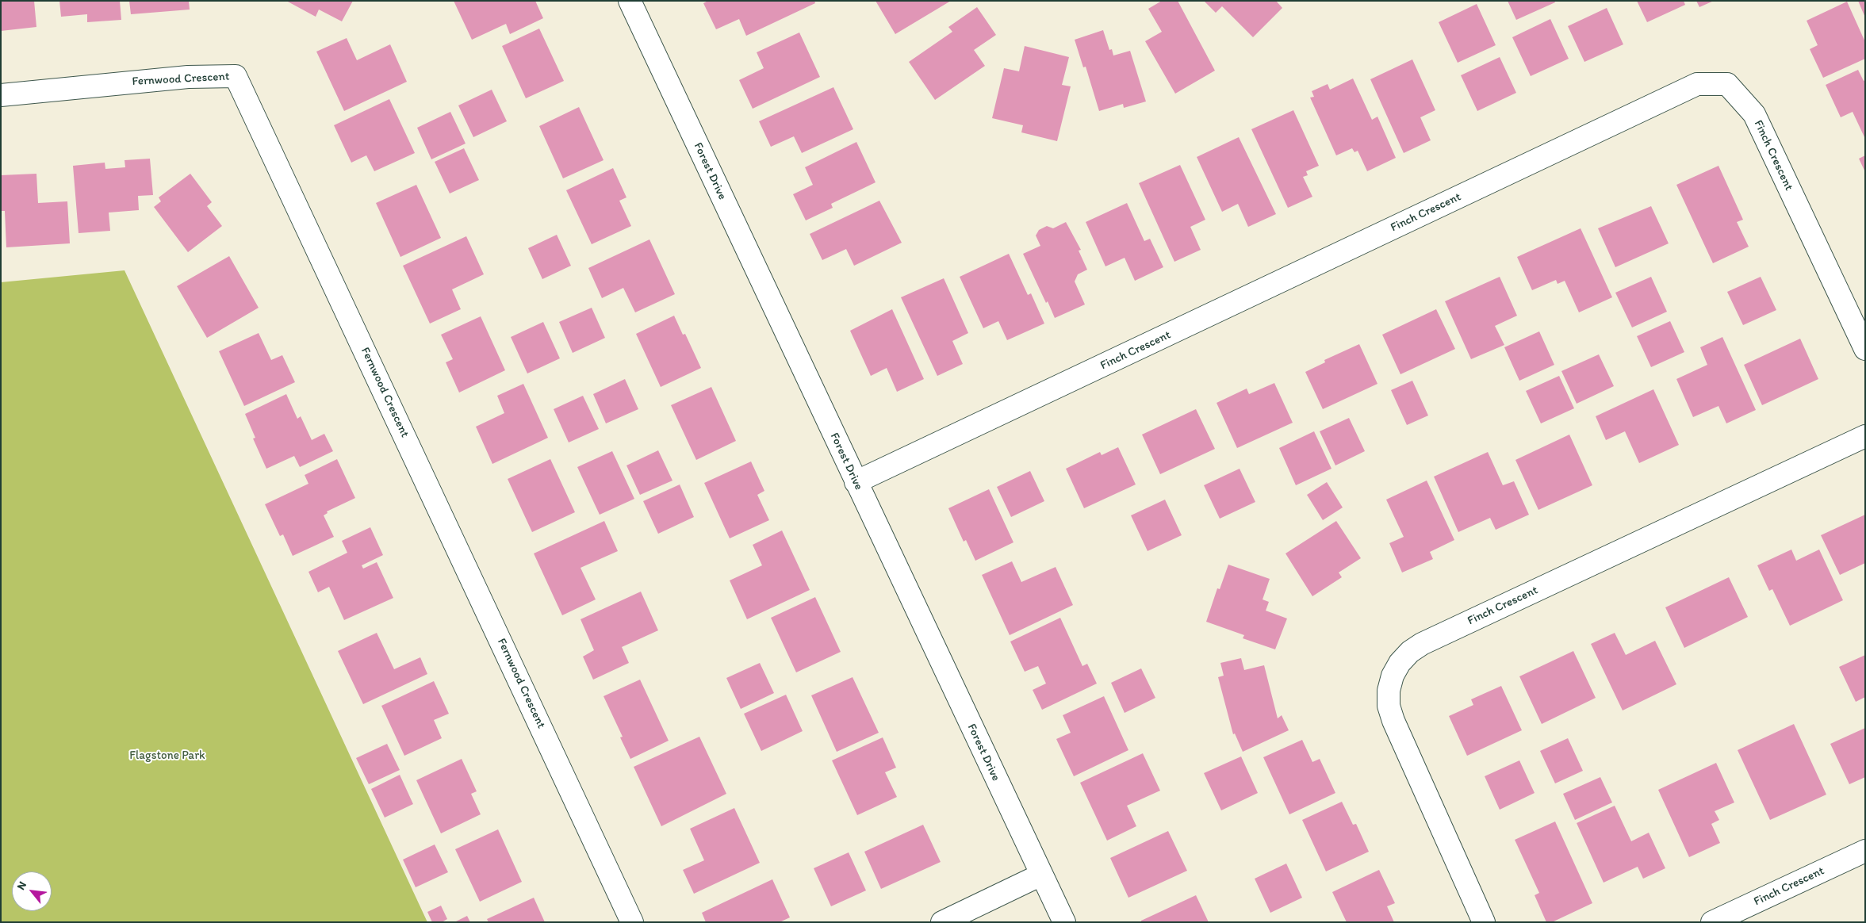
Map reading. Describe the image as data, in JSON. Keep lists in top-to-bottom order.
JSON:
{
  "streets": {
    "street": ["Fernwood Crescent", "Finch Crescent", "Forest Drive"]
  },
  "crossings": [
    ["Finch Crescent", "Forest Drive"]
  ],
  "parks": ["Flagstone Park"],
  "north": "top left"
}
